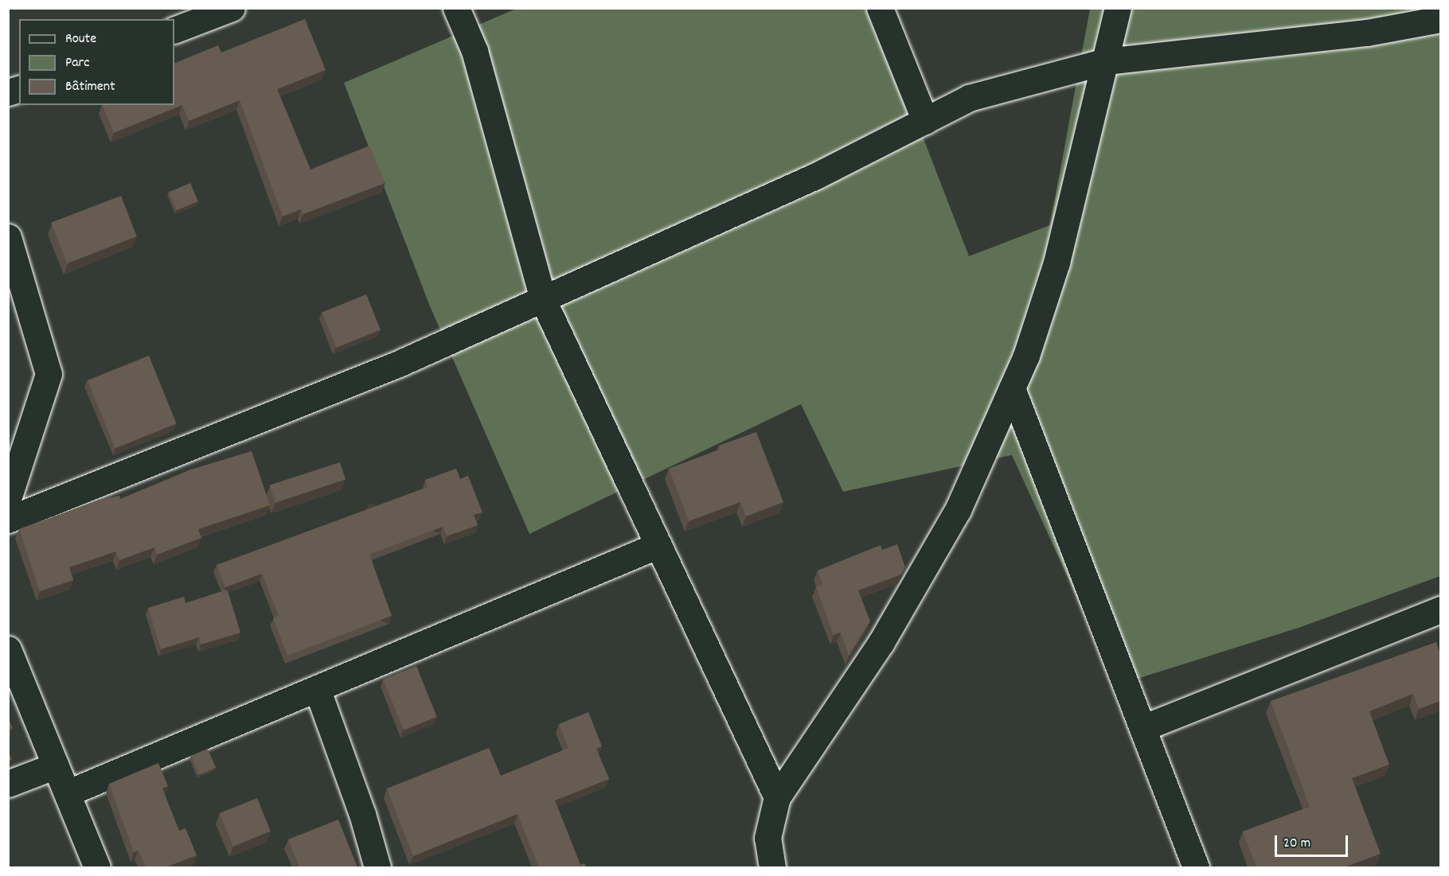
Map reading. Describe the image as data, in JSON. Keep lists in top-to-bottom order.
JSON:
{
  "legend": ["Route", "Parc", "Bâtiment"],
  "scale_bar": "20 m"
}
